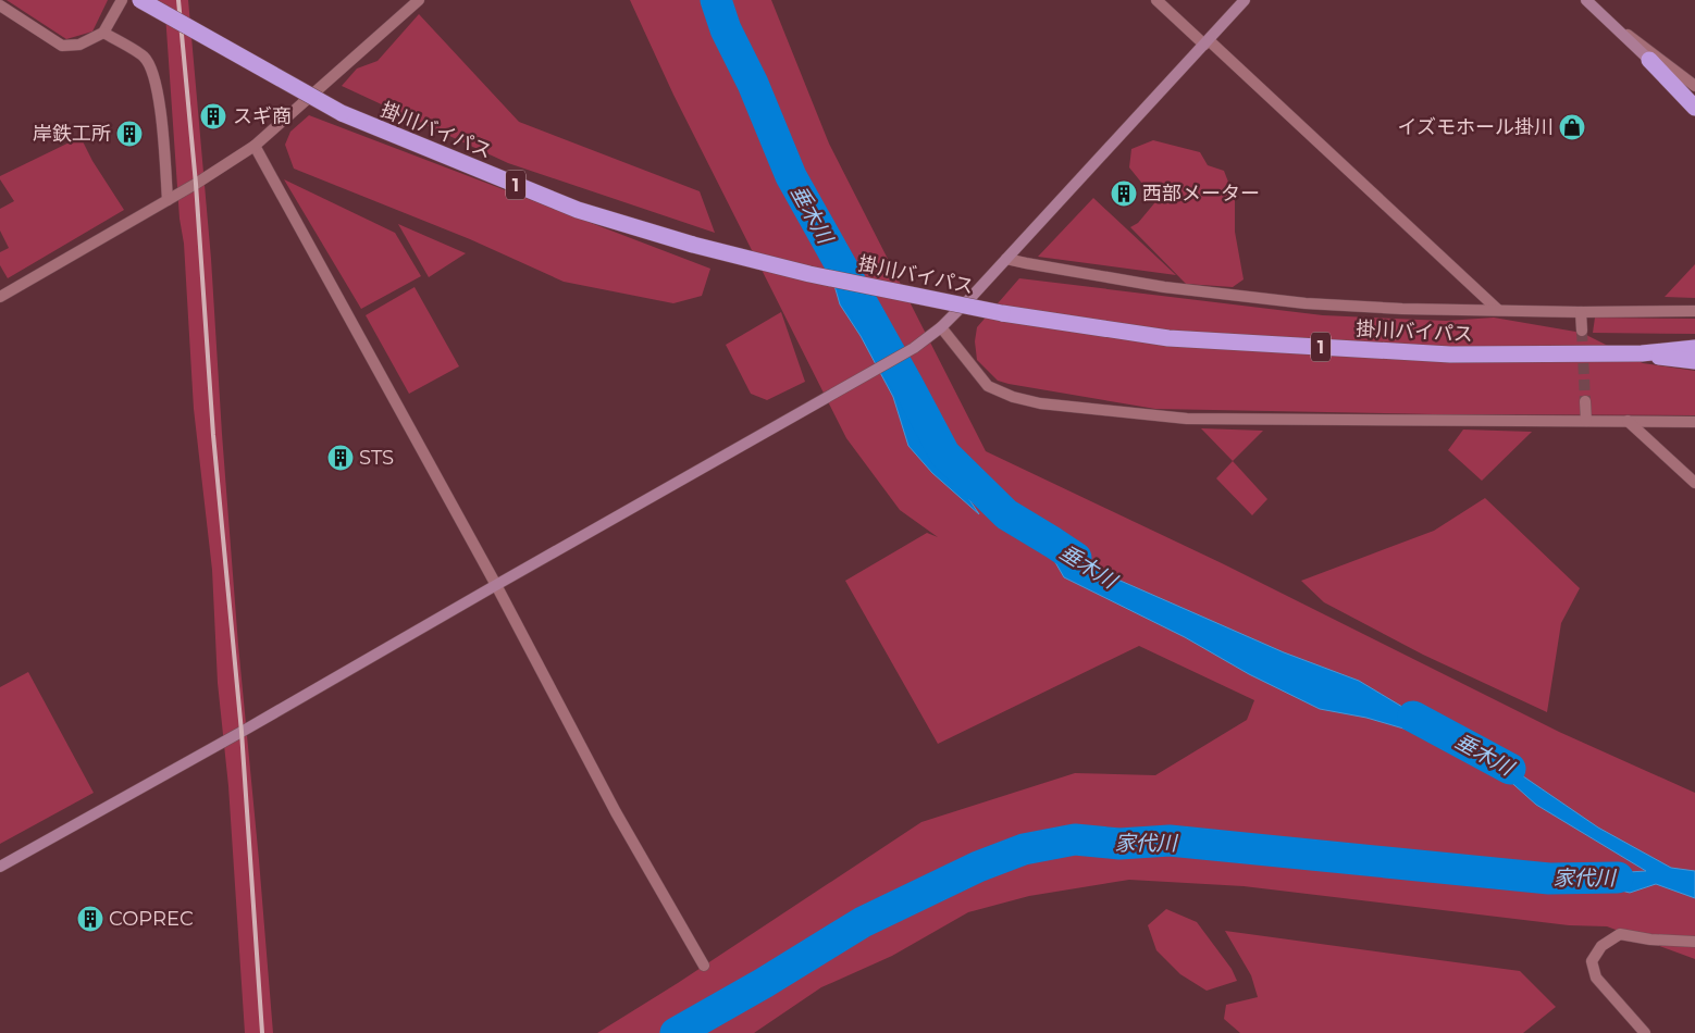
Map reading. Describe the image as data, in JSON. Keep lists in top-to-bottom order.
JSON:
{
  "streets": {
    "highway": ["掛川バイパス", "1"]
  },
  "crossings": [
    ["掛川バイパス", "1"]
  ],
  "water": ["垂木川", "家代川"],
  "places": {
    "building": [
      "スギ商",
      "岸鉄工所",
      "西部メーター",
      "STS",
      "COPREC"
    ],
    "shop": ["イズモホール掛川"]
  }
}
